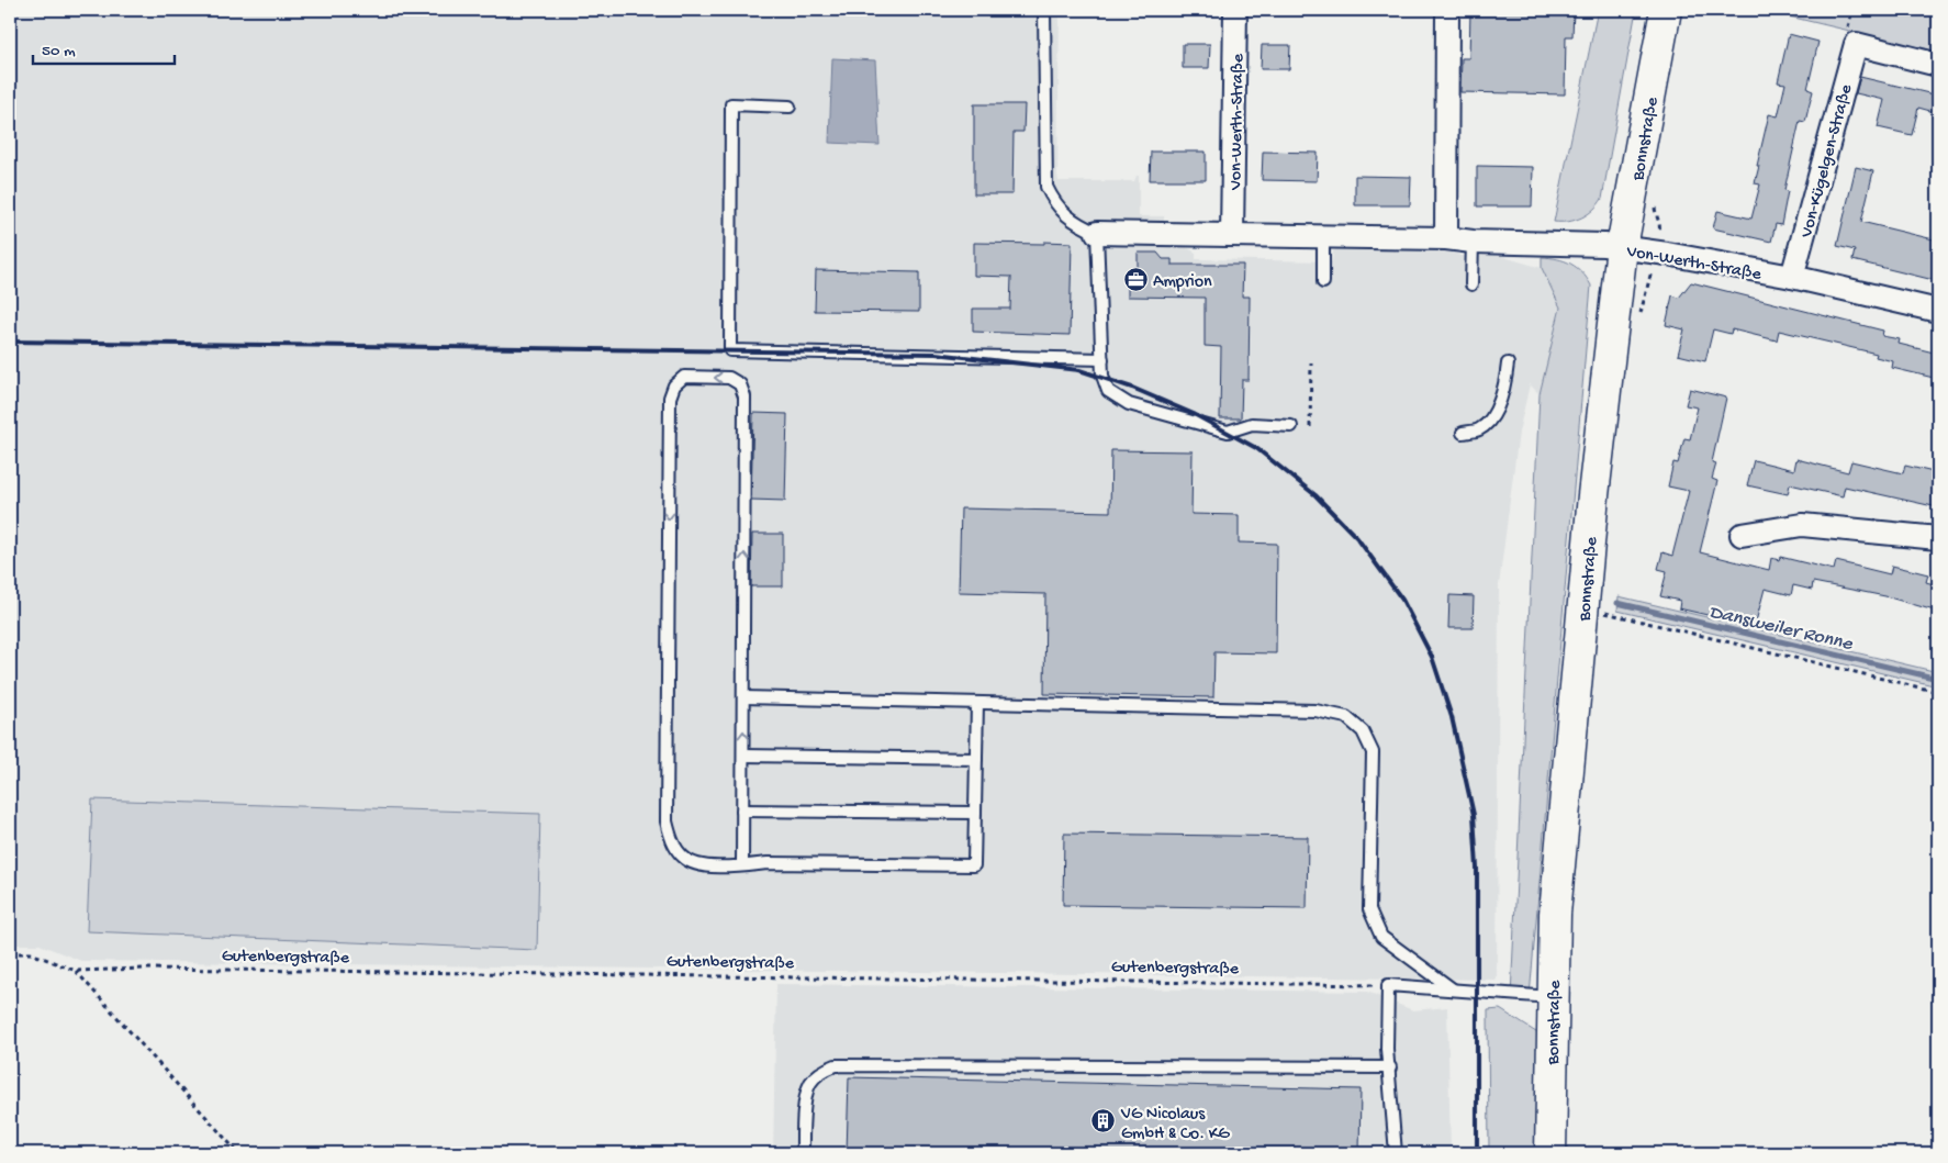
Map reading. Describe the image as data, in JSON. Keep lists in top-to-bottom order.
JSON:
{
  "streets": {
    "main road": ["Bonnstraße"],
    "street": ["Von-Werth-Straße", "Von-Kügelgen-Straße"],
    "path": ["Gutenbergstraße"]
  },
  "crossings": [
    ["Von-Werth-Straße", "Bonnstraße"],
    ["Von-Werth-Straße", "Von-Kügelgen-Straße"]
  ],
  "water": ["Dansweiler Ronne"],
  "places": {
    "office": ["Amprion"],
    "building": ["VG Nicolaus GmbH & Co. KG"]
  },
  "scale_bar": "50 m"
}
